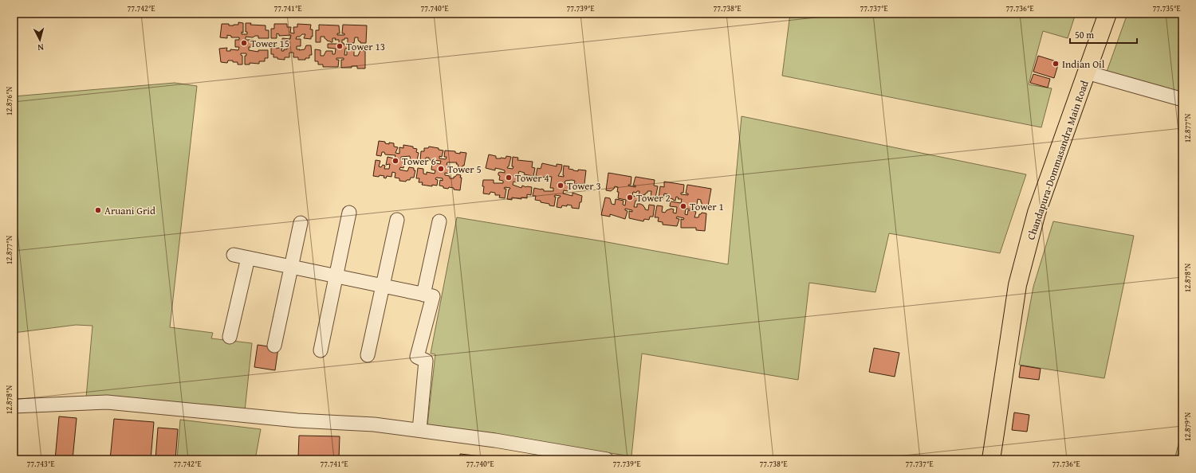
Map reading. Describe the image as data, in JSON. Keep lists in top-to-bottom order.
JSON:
{
  "streets": {
    "main road": ["Chandapura-Dommasandra Main Road"]
  },
  "places": [
    "Tower 15",
    "Tower 13",
    "Indian Oil",
    "Tower 6",
    "Tower 5",
    "Tower 4",
    "Tower 3",
    "Tower 2",
    "Tower 1",
    "Aruani Grid"
  ],
  "scale_bar": "50 m",
  "north": "bottom",
  "coordinates": [
    "77.742°E",
    "77.741°E",
    "77.740°E",
    "77.739°E",
    "77.738°E",
    "77.737°E",
    "77.736°E",
    "77.735°E",
    "12.876°N",
    "12.877°N",
    "12.878°N",
    "12.879°N",
    "77.743°E"
  ]
}
